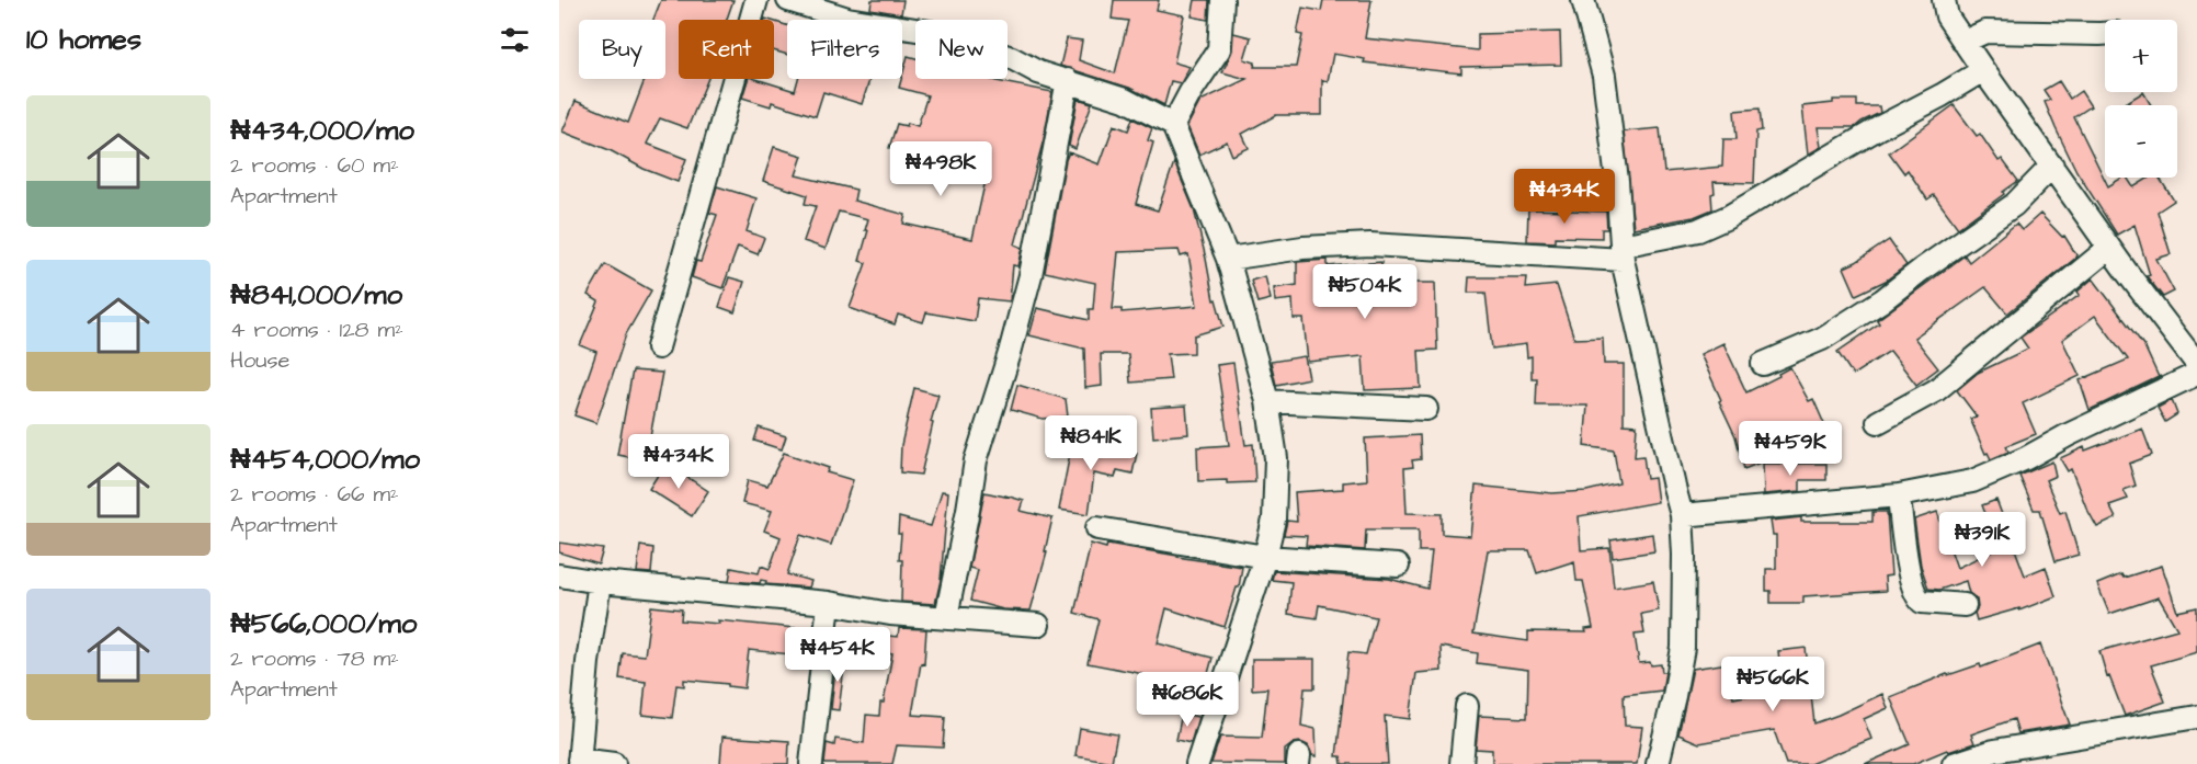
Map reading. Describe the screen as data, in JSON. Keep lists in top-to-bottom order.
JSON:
{
  "page": {
    "heading": "10 homes",
    "map_buttons": ["+", "−"],
    "chip": [
      "Buy",
      "Rent",
      "Filters",
      "New"
    ],
    "list": [
      {
        "name": "₦434,000/mo",
        "note": "2 rooms · 60 m² · Apartment"
      },
      {
        "name": "₦841,000/mo",
        "note": "4 rooms · 128 m² · House"
      },
      {
        "name": "₦454,000/mo",
        "note": "2 rooms · 66 m² · Apartment"
      },
      {
        "name": "₦566,000/mo",
        "note": "2 rooms · 78 m² · Apartment"
      }
    ],
    "price": [
      "₦498K",
      "₦434K",
      "₦504K",
      "₦841K",
      "₦459K",
      "₦434K",
      "₦391K",
      "₦454K",
      "₦566K",
      "₦686K"
    ]
  }
}
